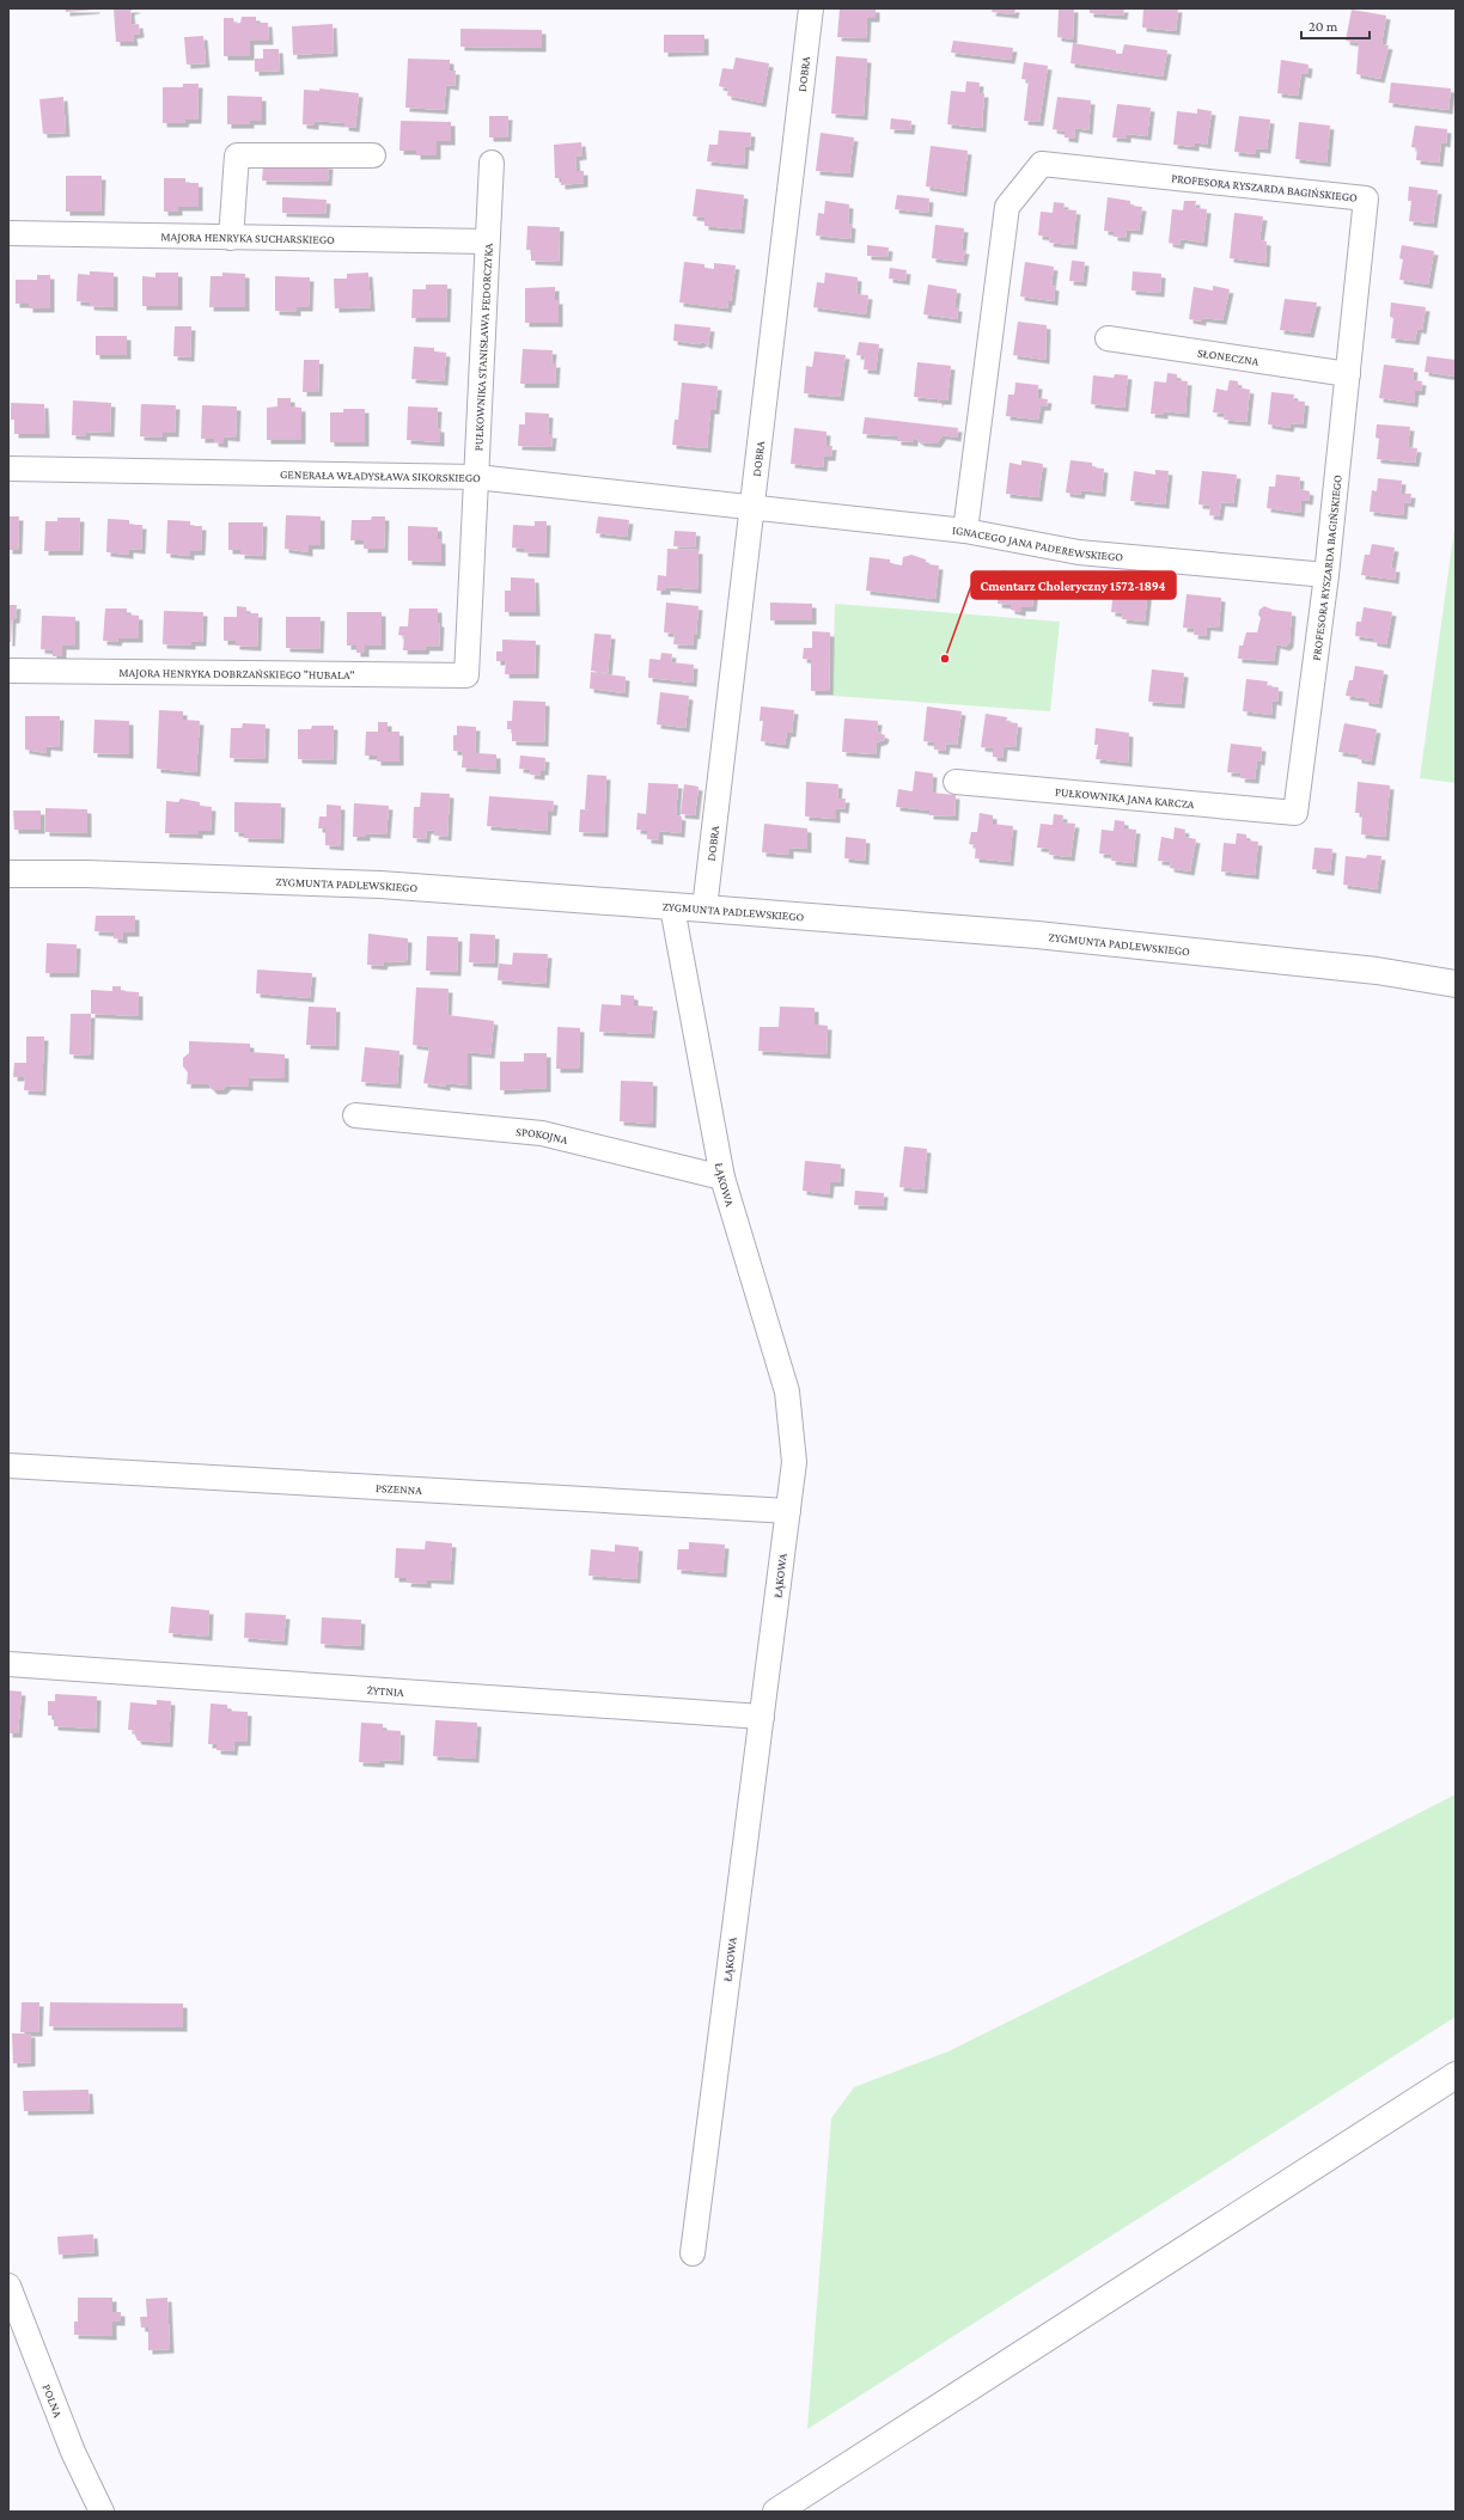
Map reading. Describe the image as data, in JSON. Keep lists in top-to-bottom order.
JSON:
{
  "streets": {
    "street": [
      "DOBRA",
      "PROFESORA RYSZARDA BAGIŃSKIEGO",
      "MAJORA HENRYKA SUCHARSKIEGO",
      "PUŁKOWNIKA STANISŁAWA FEDORCZYKA",
      "SŁONECZNA",
      "GENERAŁA WŁADYSŁAWA SIKORSKIEGO",
      "IGNACEGO JANA PADEREWSKIEGO",
      "MAJORA HENRYKA DOBRZAŃSKIEGO \"HUBALA\"",
      "PUŁKOWNIKA JANA KARCZA",
      "ZYGMUNTA PADLEWSKIEGO",
      "SPOKOJNA",
      "ŁĄKOWA",
      "PSZENNA",
      "ŻYTNIA",
      "POLNA"
    ]
  },
  "crossings": [
    ["DOBRA", "GENERAŁA WŁADYSŁAWA SIKORSKIEGO"],
    ["DOBRA", "IGNACEGO JANA PADEREWSKIEGO"],
    ["DOBRA", "ZYGMUNTA PADLEWSKIEGO"],
    ["PROFESORA RYSZARDA BAGIŃSKIEGO", "SŁONECZNA"],
    ["PROFESORA RYSZARDA BAGIŃSKIEGO", "IGNACEGO JANA PADEREWSKIEGO"],
    ["PROFESORA RYSZARDA BAGIŃSKIEGO", "PUŁKOWNIKA JANA KARCZA"],
    ["MAJORA HENRYKA SUCHARSKIEGO", "PUŁKOWNIKA STANISŁAWA FEDORCZYKA"],
    ["PUŁKOWNIKA STANISŁAWA FEDORCZYKA", "GENERAŁA WŁADYSŁAWA SIKORSKIEGO"],
    ["PUŁKOWNIKA STANISŁAWA FEDORCZYKA", "MAJORA HENRYKA DOBRZAŃSKIEGO \"HUBALA\""],
    ["GENERAŁA WŁADYSŁAWA SIKORSKIEGO", "IGNACEGO JANA PADEREWSKIEGO"],
    ["ZYGMUNTA PADLEWSKIEGO", "ŁĄKOWA"],
    ["SPOKOJNA", "ŁĄKOWA"],
    ["ŁĄKOWA", "PSZENNA"],
    ["ŁĄKOWA", "ŻYTNIA"]
  ],
  "places": ["Cmentarz Choleryczny 1572-1894"],
  "scale_bar": "20 m"
}
